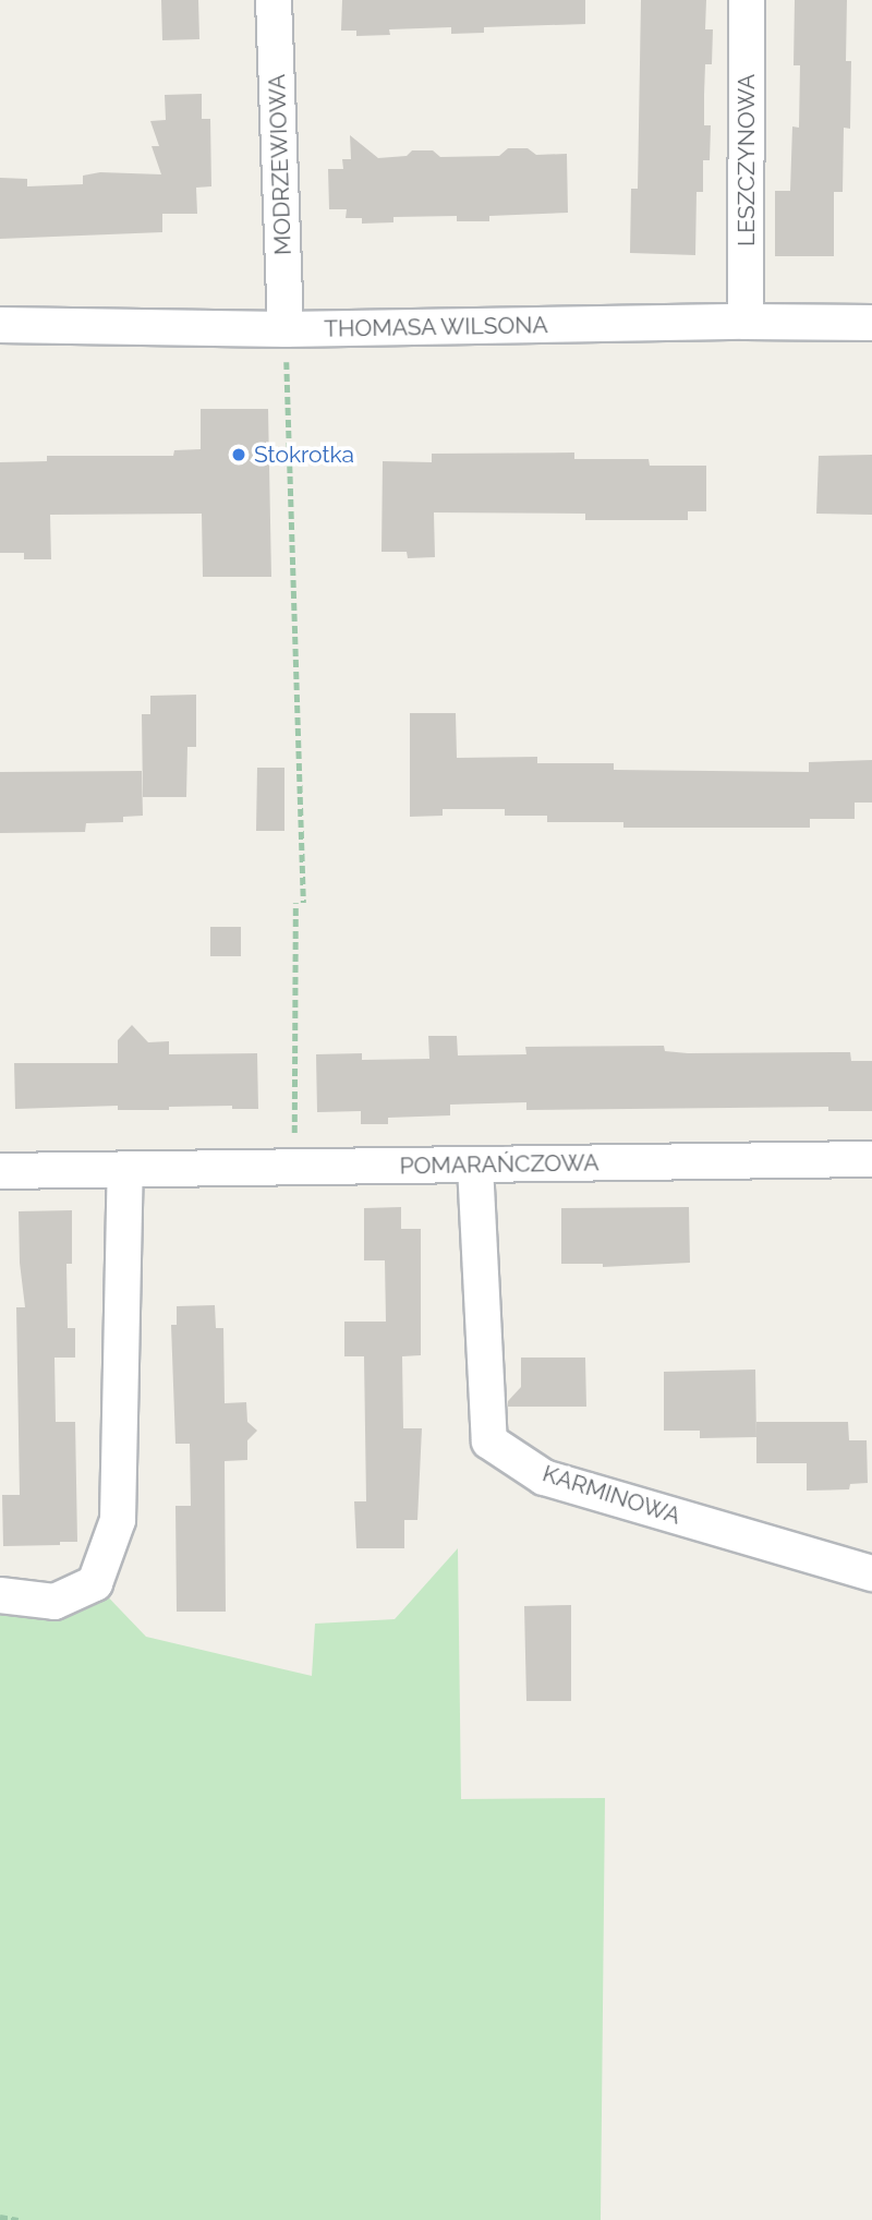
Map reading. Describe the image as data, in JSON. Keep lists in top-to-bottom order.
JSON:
{
  "streets": {
    "street": [
      "LESZCZYNOWA",
      "MODRZEWIOWA",
      "THOMASA WILSONA",
      "POMARAŃCZOWA",
      "KARMINOWA"
    ]
  },
  "crossings": [
    ["LESZCZYNOWA", "THOMASA WILSONA"],
    ["MODRZEWIOWA", "THOMASA WILSONA"],
    ["POMARAŃCZOWA", "KARMINOWA"]
  ],
  "places": ["Stokrotka"]
}
